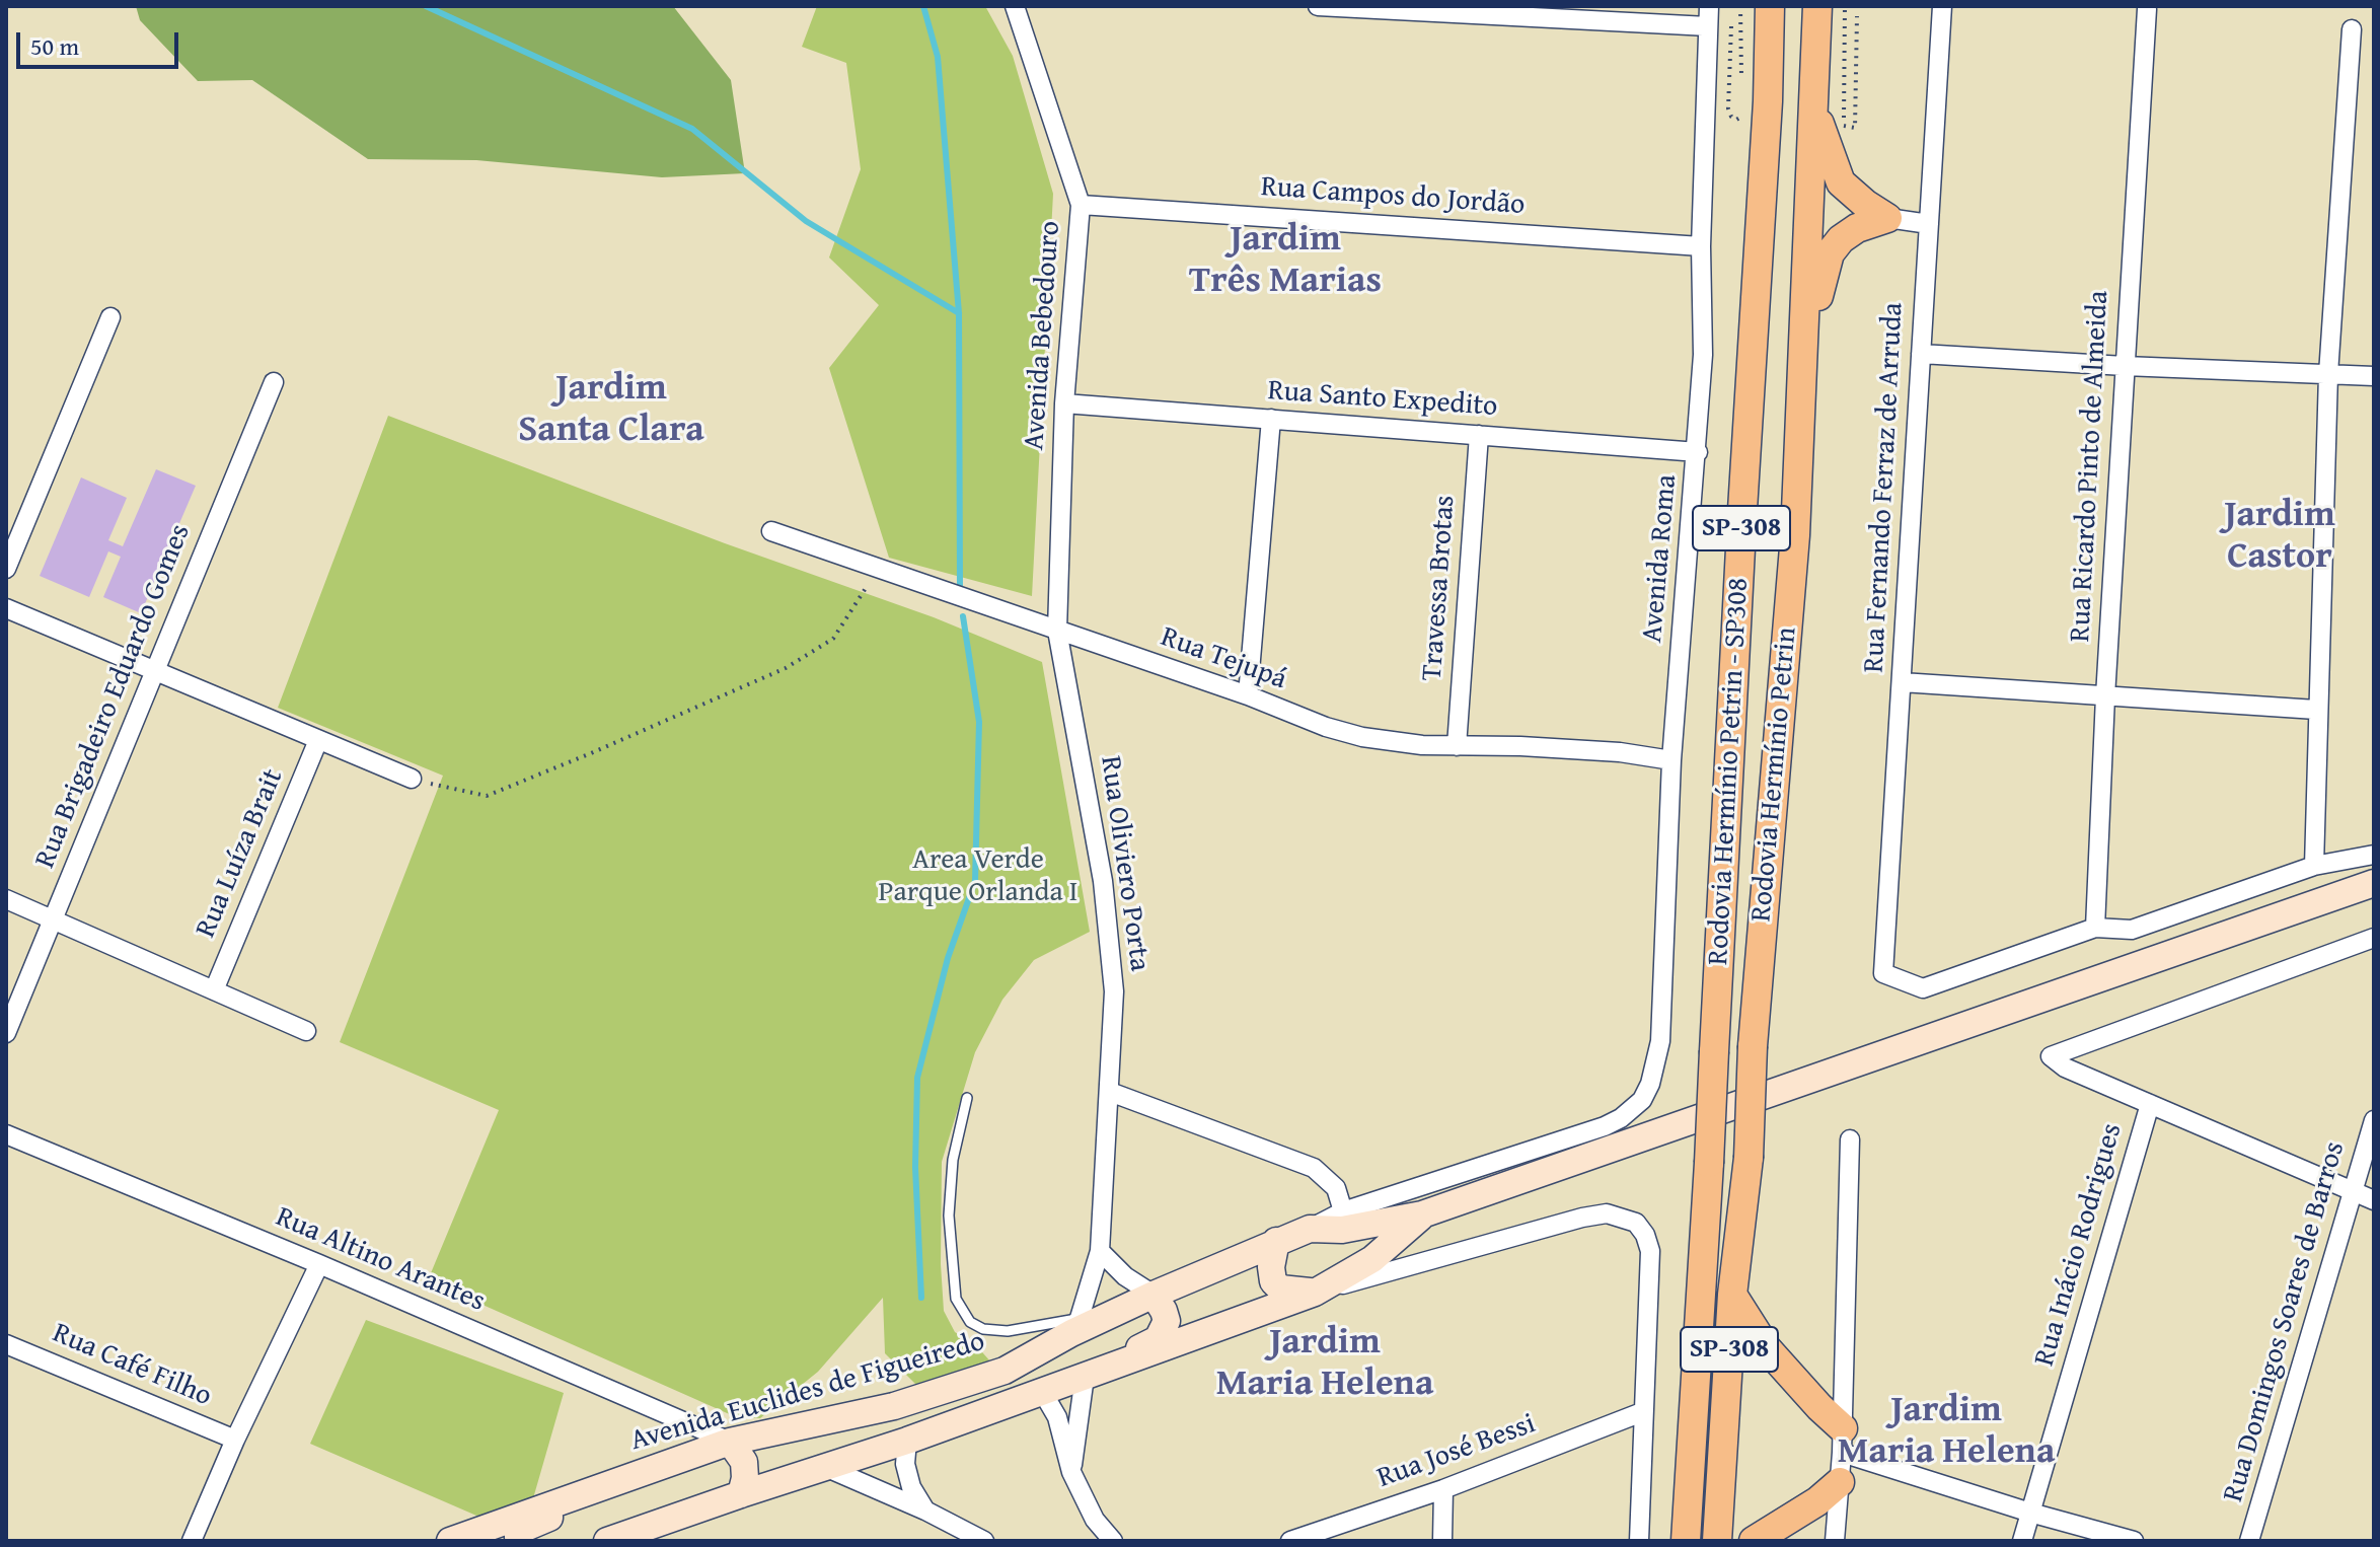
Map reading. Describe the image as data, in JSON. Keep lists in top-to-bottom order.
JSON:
{
  "streets": {
    "main road": ["SP-308", "Rodovia Hermínio Petrin - SP308", "Rodovia Hermínio Petrin"],
    "street": [
      "Rua Campos do Jordão",
      "Avenida Bebedouro",
      "Rua Santo Expedito",
      "Rua Ricardo Pinto de Almeida",
      "Rua Fernando Ferraz de Arruda",
      "Avenida Roma",
      "Travessa Brotas",
      "Rua Tejupá",
      "Rua Brigadeiro Eduardo Gomes",
      "Rua Luíza Brait",
      "Rua Oliviero Porta",
      "Rua Inácio Rodrigues",
      "Rua Altino Arantes",
      "Rua Domingos Soares de Barros",
      "Rua Café Filho",
      "Avenida Euclides de Figueiredo",
      "Rua José Bessi"
    ]
  },
  "crossings": [
    ["Rua Campos do Jordão", "Avenida Bebedouro"],
    ["Rua Campos do Jordão", "Avenida Roma"],
    ["Avenida Bebedouro", "Rua Santo Expedito"],
    ["Avenida Bebedouro", "Rua Tejupá"],
    ["Avenida Bebedouro", "Rua Oliviero Porta"],
    ["Rua Santo Expedito", "Avenida Roma"],
    ["Rua Santo Expedito", "Travessa Brotas"],
    ["Rua Ricardo Pinto de Almeida", "Rua Fernando Ferraz de Arruda"],
    ["Avenida Roma", "Rua Tejupá"],
    ["Avenida Roma", "Avenida Euclides de Figueiredo"],
    ["Travessa Brotas", "Rua Tejupá"],
    ["Rua Tejupá", "Rua Oliviero Porta"],
    ["Rua Oliviero Porta", "Avenida Euclides de Figueiredo"],
    ["Rua Altino Arantes", "Avenida Euclides de Figueiredo"]
  ],
  "districts": [
    "Jardim Três Marias",
    "Jardim Santa Clara",
    "Jardim Castor",
    "Jardim Maria Helena",
    "Jardim Maria Helena"
  ],
  "parks": ["Area Verde Parque Orlanda I"],
  "scale_bar": "50 m"
}
